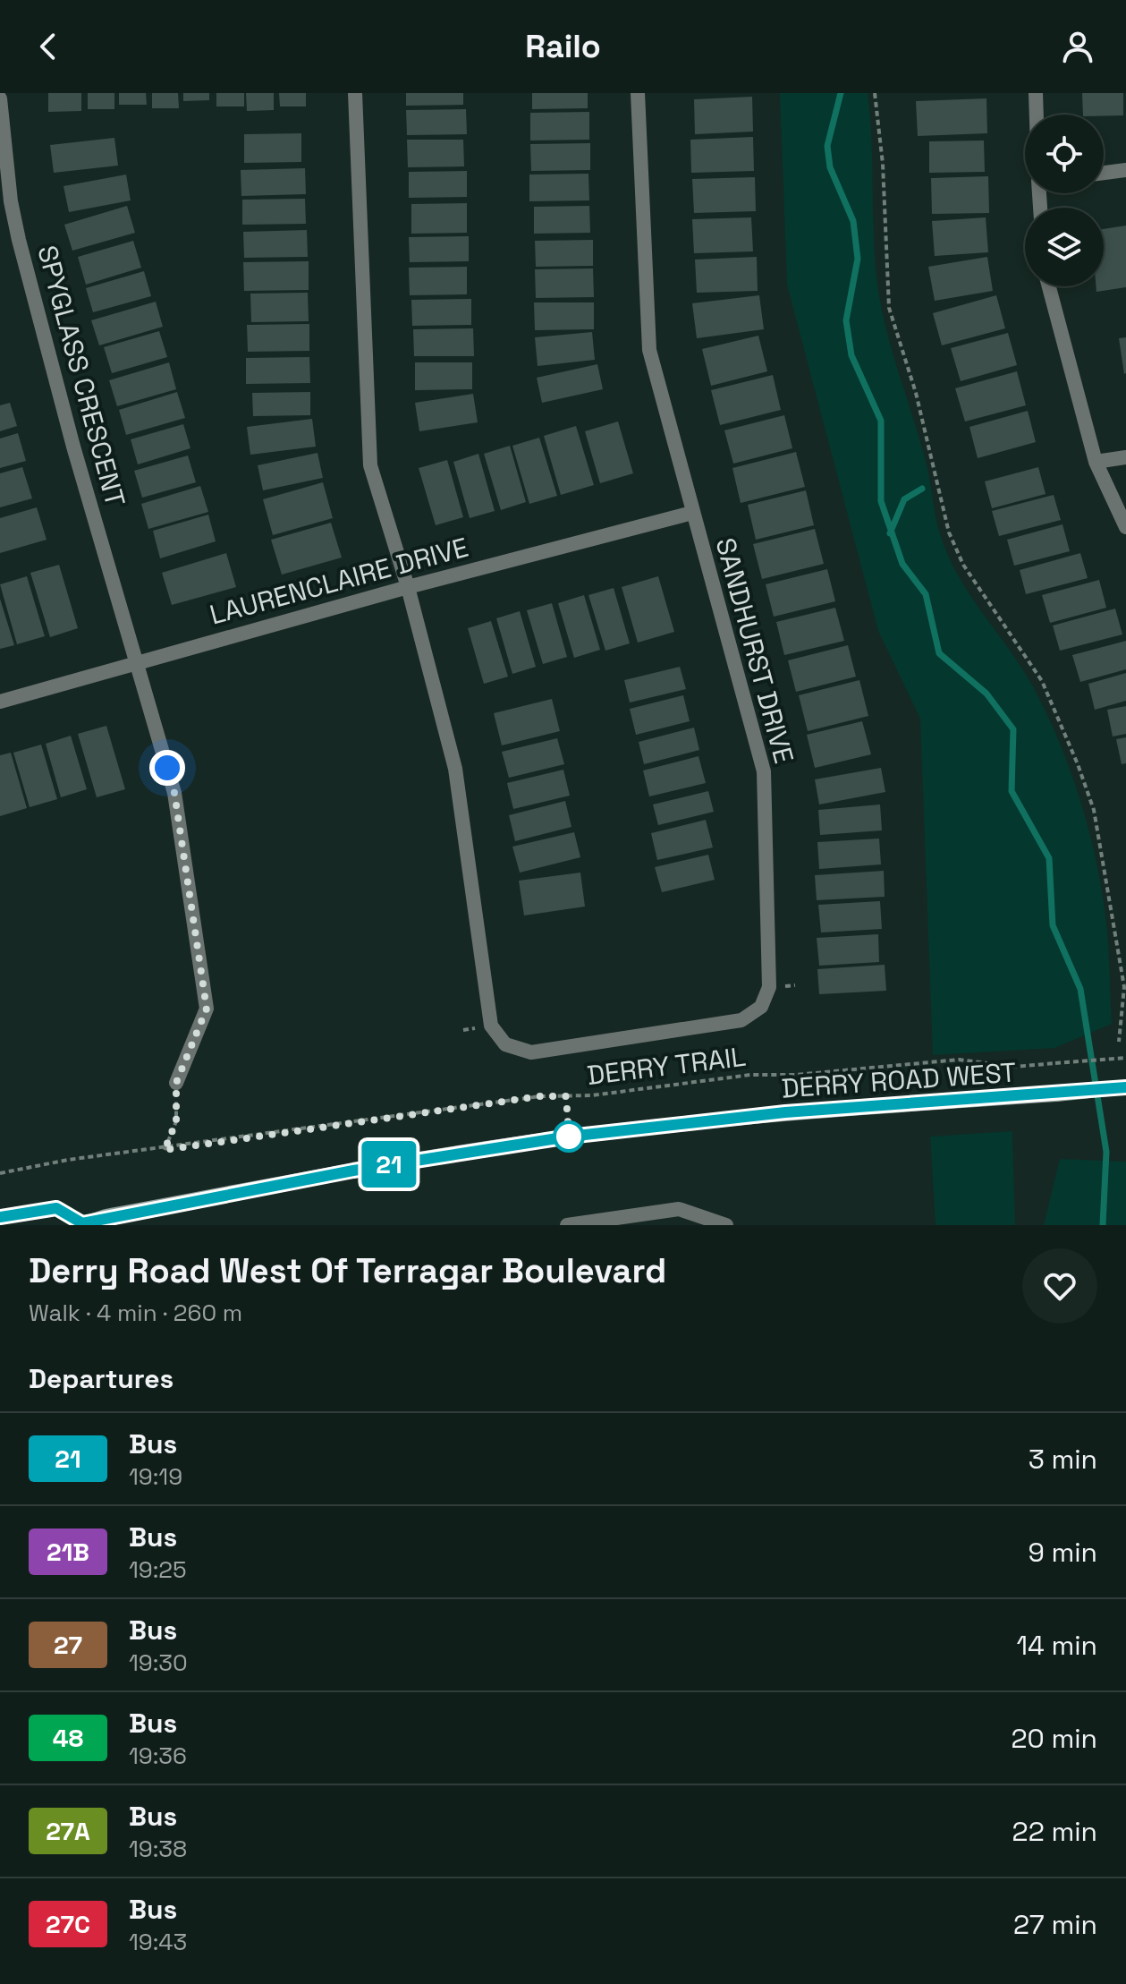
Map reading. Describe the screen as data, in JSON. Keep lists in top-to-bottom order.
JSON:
{
  "streets": {
    "main road": ["DERRY ROAD WEST"],
    "street": ["SPYGLASS CRESCENT", "LAURENCLAIRE DRIVE", "SANDHURST DRIVE"],
    "path": ["DERRY TRAIL"]
  },
  "crossings": [
    ["SPYGLASS CRESCENT", "LAURENCLAIRE DRIVE"],
    ["LAURENCLAIRE DRIVE", "SANDHURST DRIVE"]
  ],
  "lines": ["bus line 21"],
  "page": {
    "header": "Railo",
    "on_map": "21",
    "heading": [
      ["Derry Road West Of Terragar Boulevard", "Walk · 4 min · 260 m"],
      "Departures"
    ],
    "list": [
      {
        "mark": "21",
        "name": "Bus",
        "note": "19:19",
        "value": "3 min"
      },
      {
        "mark": "21B",
        "name": "Bus",
        "note": "19:25",
        "value": "9 min"
      },
      {
        "mark": "27",
        "name": "Bus",
        "note": "19:30",
        "value": "14 min"
      },
      {
        "mark": "48",
        "name": "Bus",
        "note": "19:36",
        "value": "20 min"
      },
      {
        "mark": "27A",
        "name": "Bus",
        "note": "19:38",
        "value": "22 min"
      },
      {
        "mark": "27C",
        "name": "Bus",
        "note": "19:43",
        "value": "27 min"
      }
    ]
  }
}
